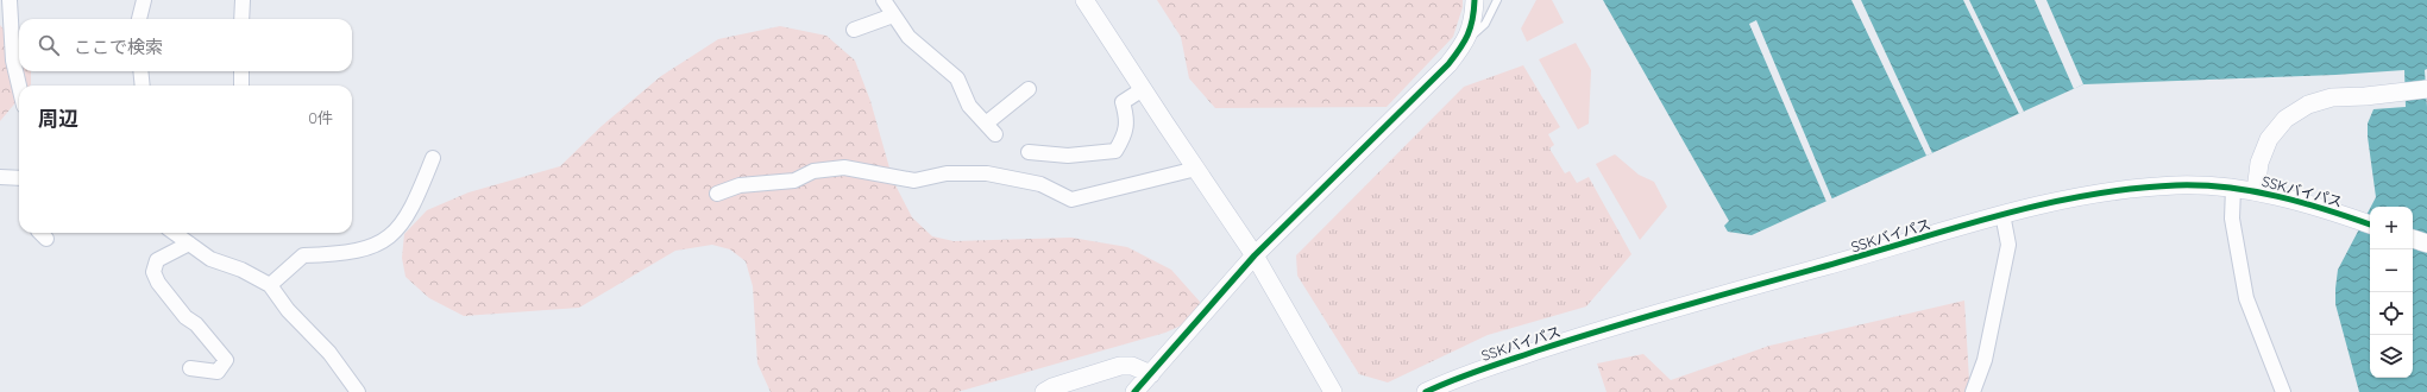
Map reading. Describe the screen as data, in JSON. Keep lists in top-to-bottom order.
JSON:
{
  "streets": {
    "street": ["SSKバイパス"]
  },
  "page": {
    "search": "ここで検索",
    "heading": ["周辺", "0件"],
    "map_buttons": ["+", "−"]
  }
}
